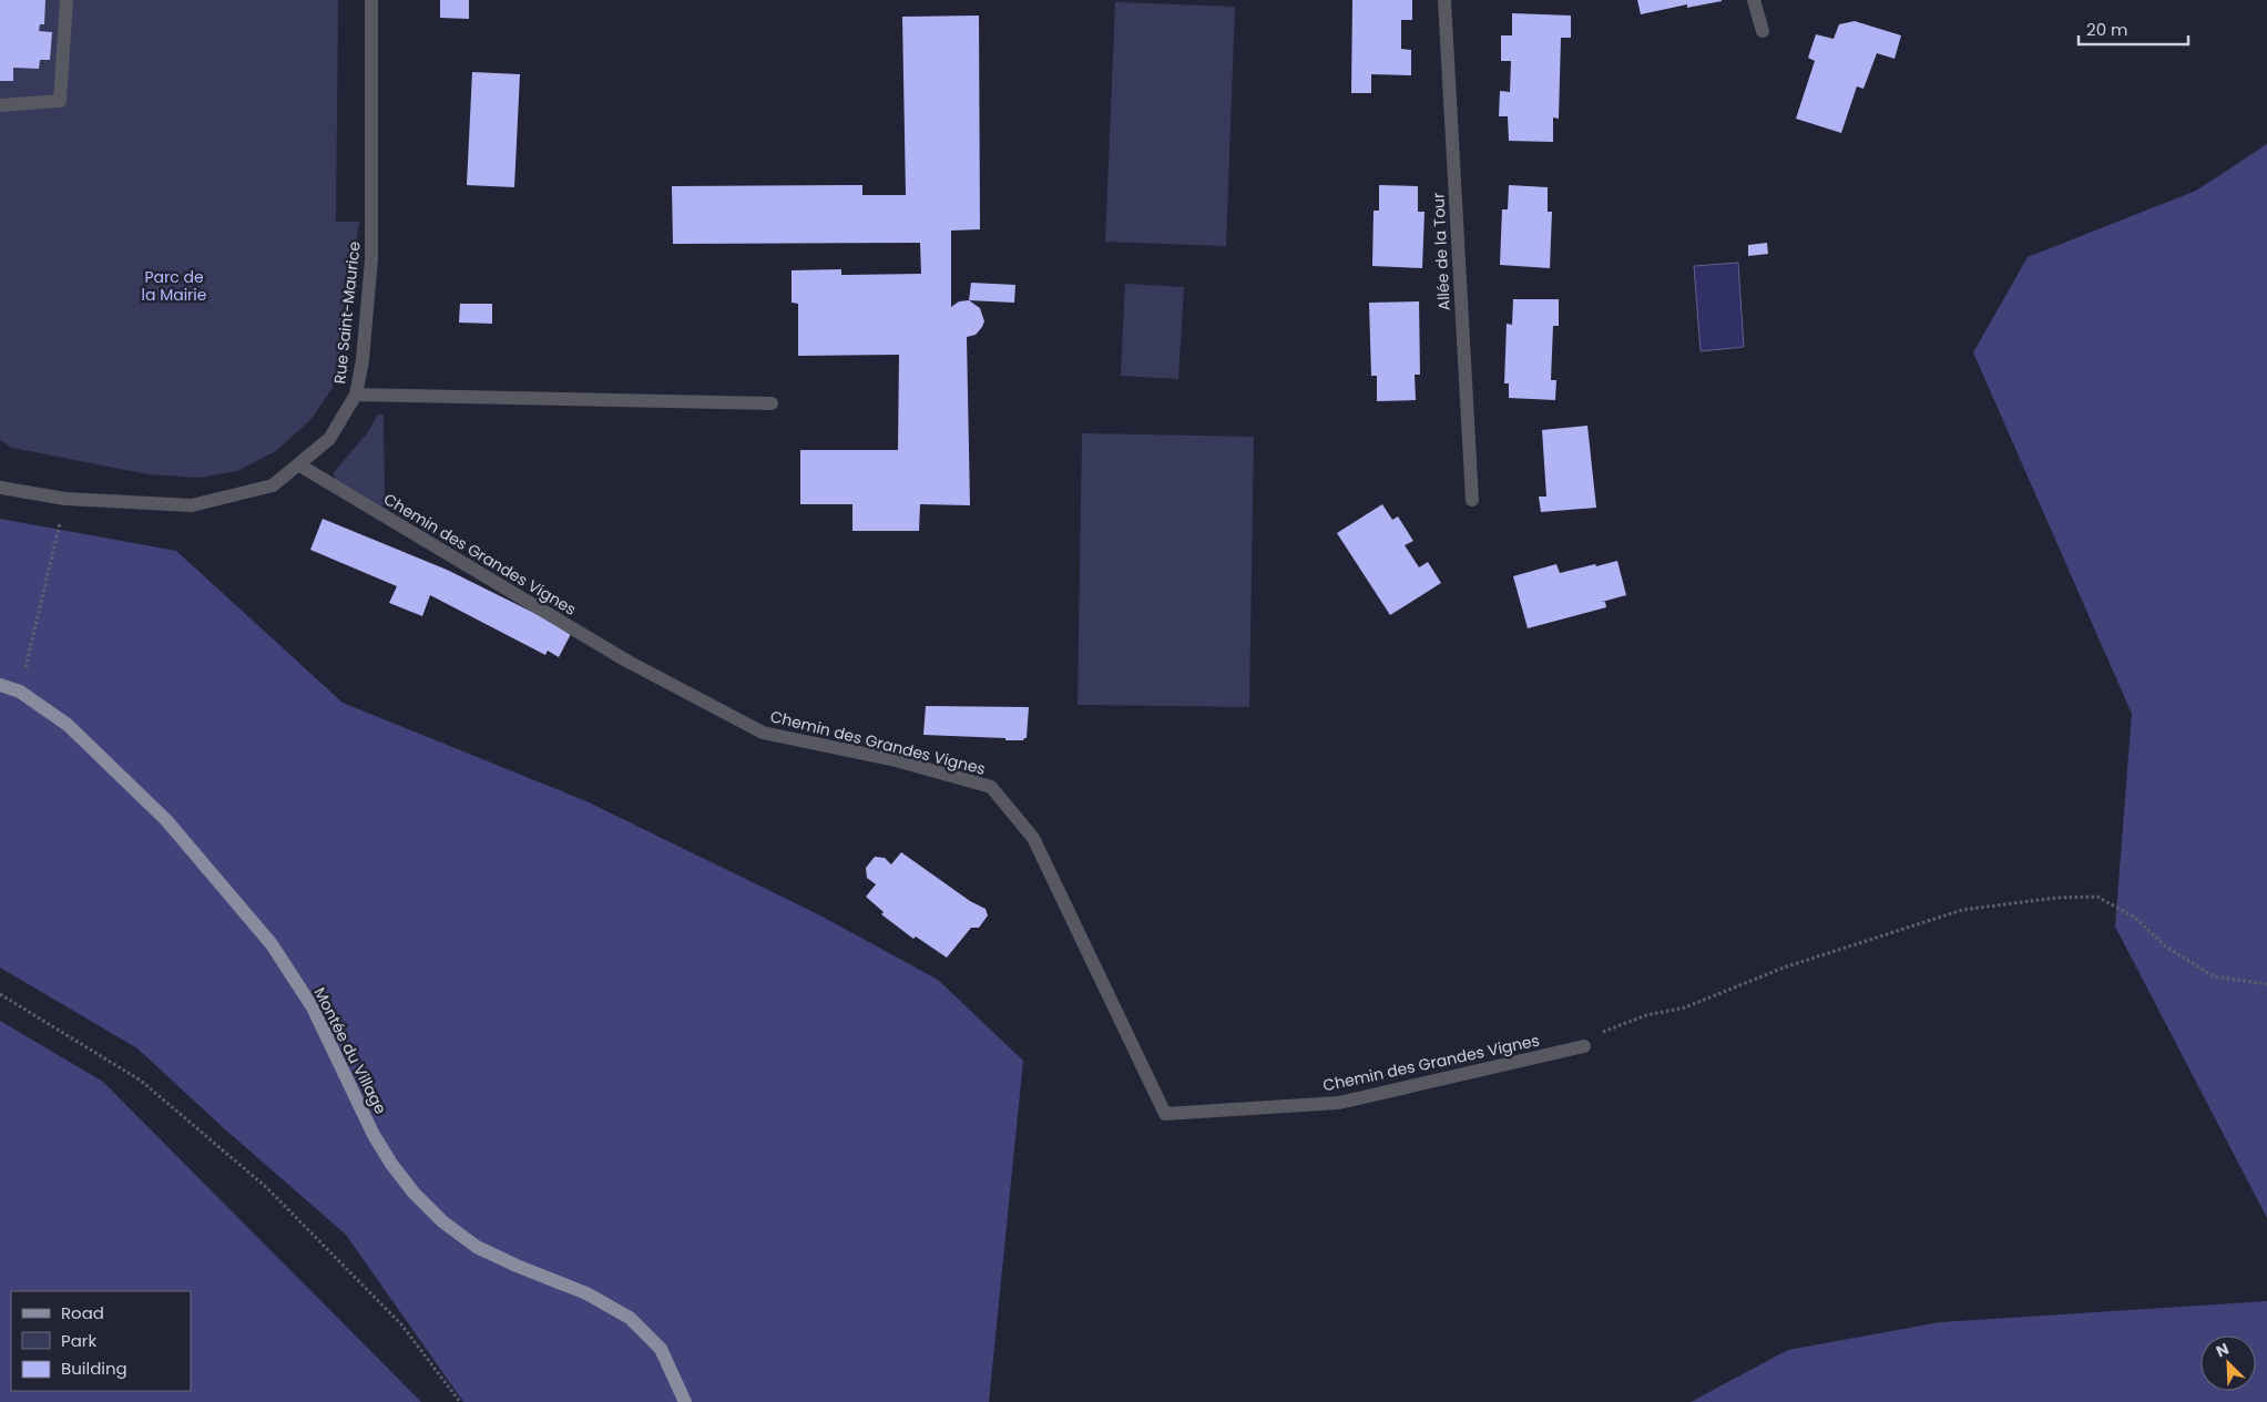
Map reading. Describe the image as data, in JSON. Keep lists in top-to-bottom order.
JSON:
{
  "streets": {
    "main road": ["Montée du Village"],
    "street": ["Allée de la Tour", "Rue Saint-Maurice", "Chemin des Grandes Vignes"]
  },
  "crossings": [
    ["Rue Saint-Maurice", "Chemin des Grandes Vignes"]
  ],
  "parks": ["Parc de la Mairie"],
  "legend": ["Road", "Park", "Building"],
  "scale_bar": "20 m",
  "north": "top left"
}
